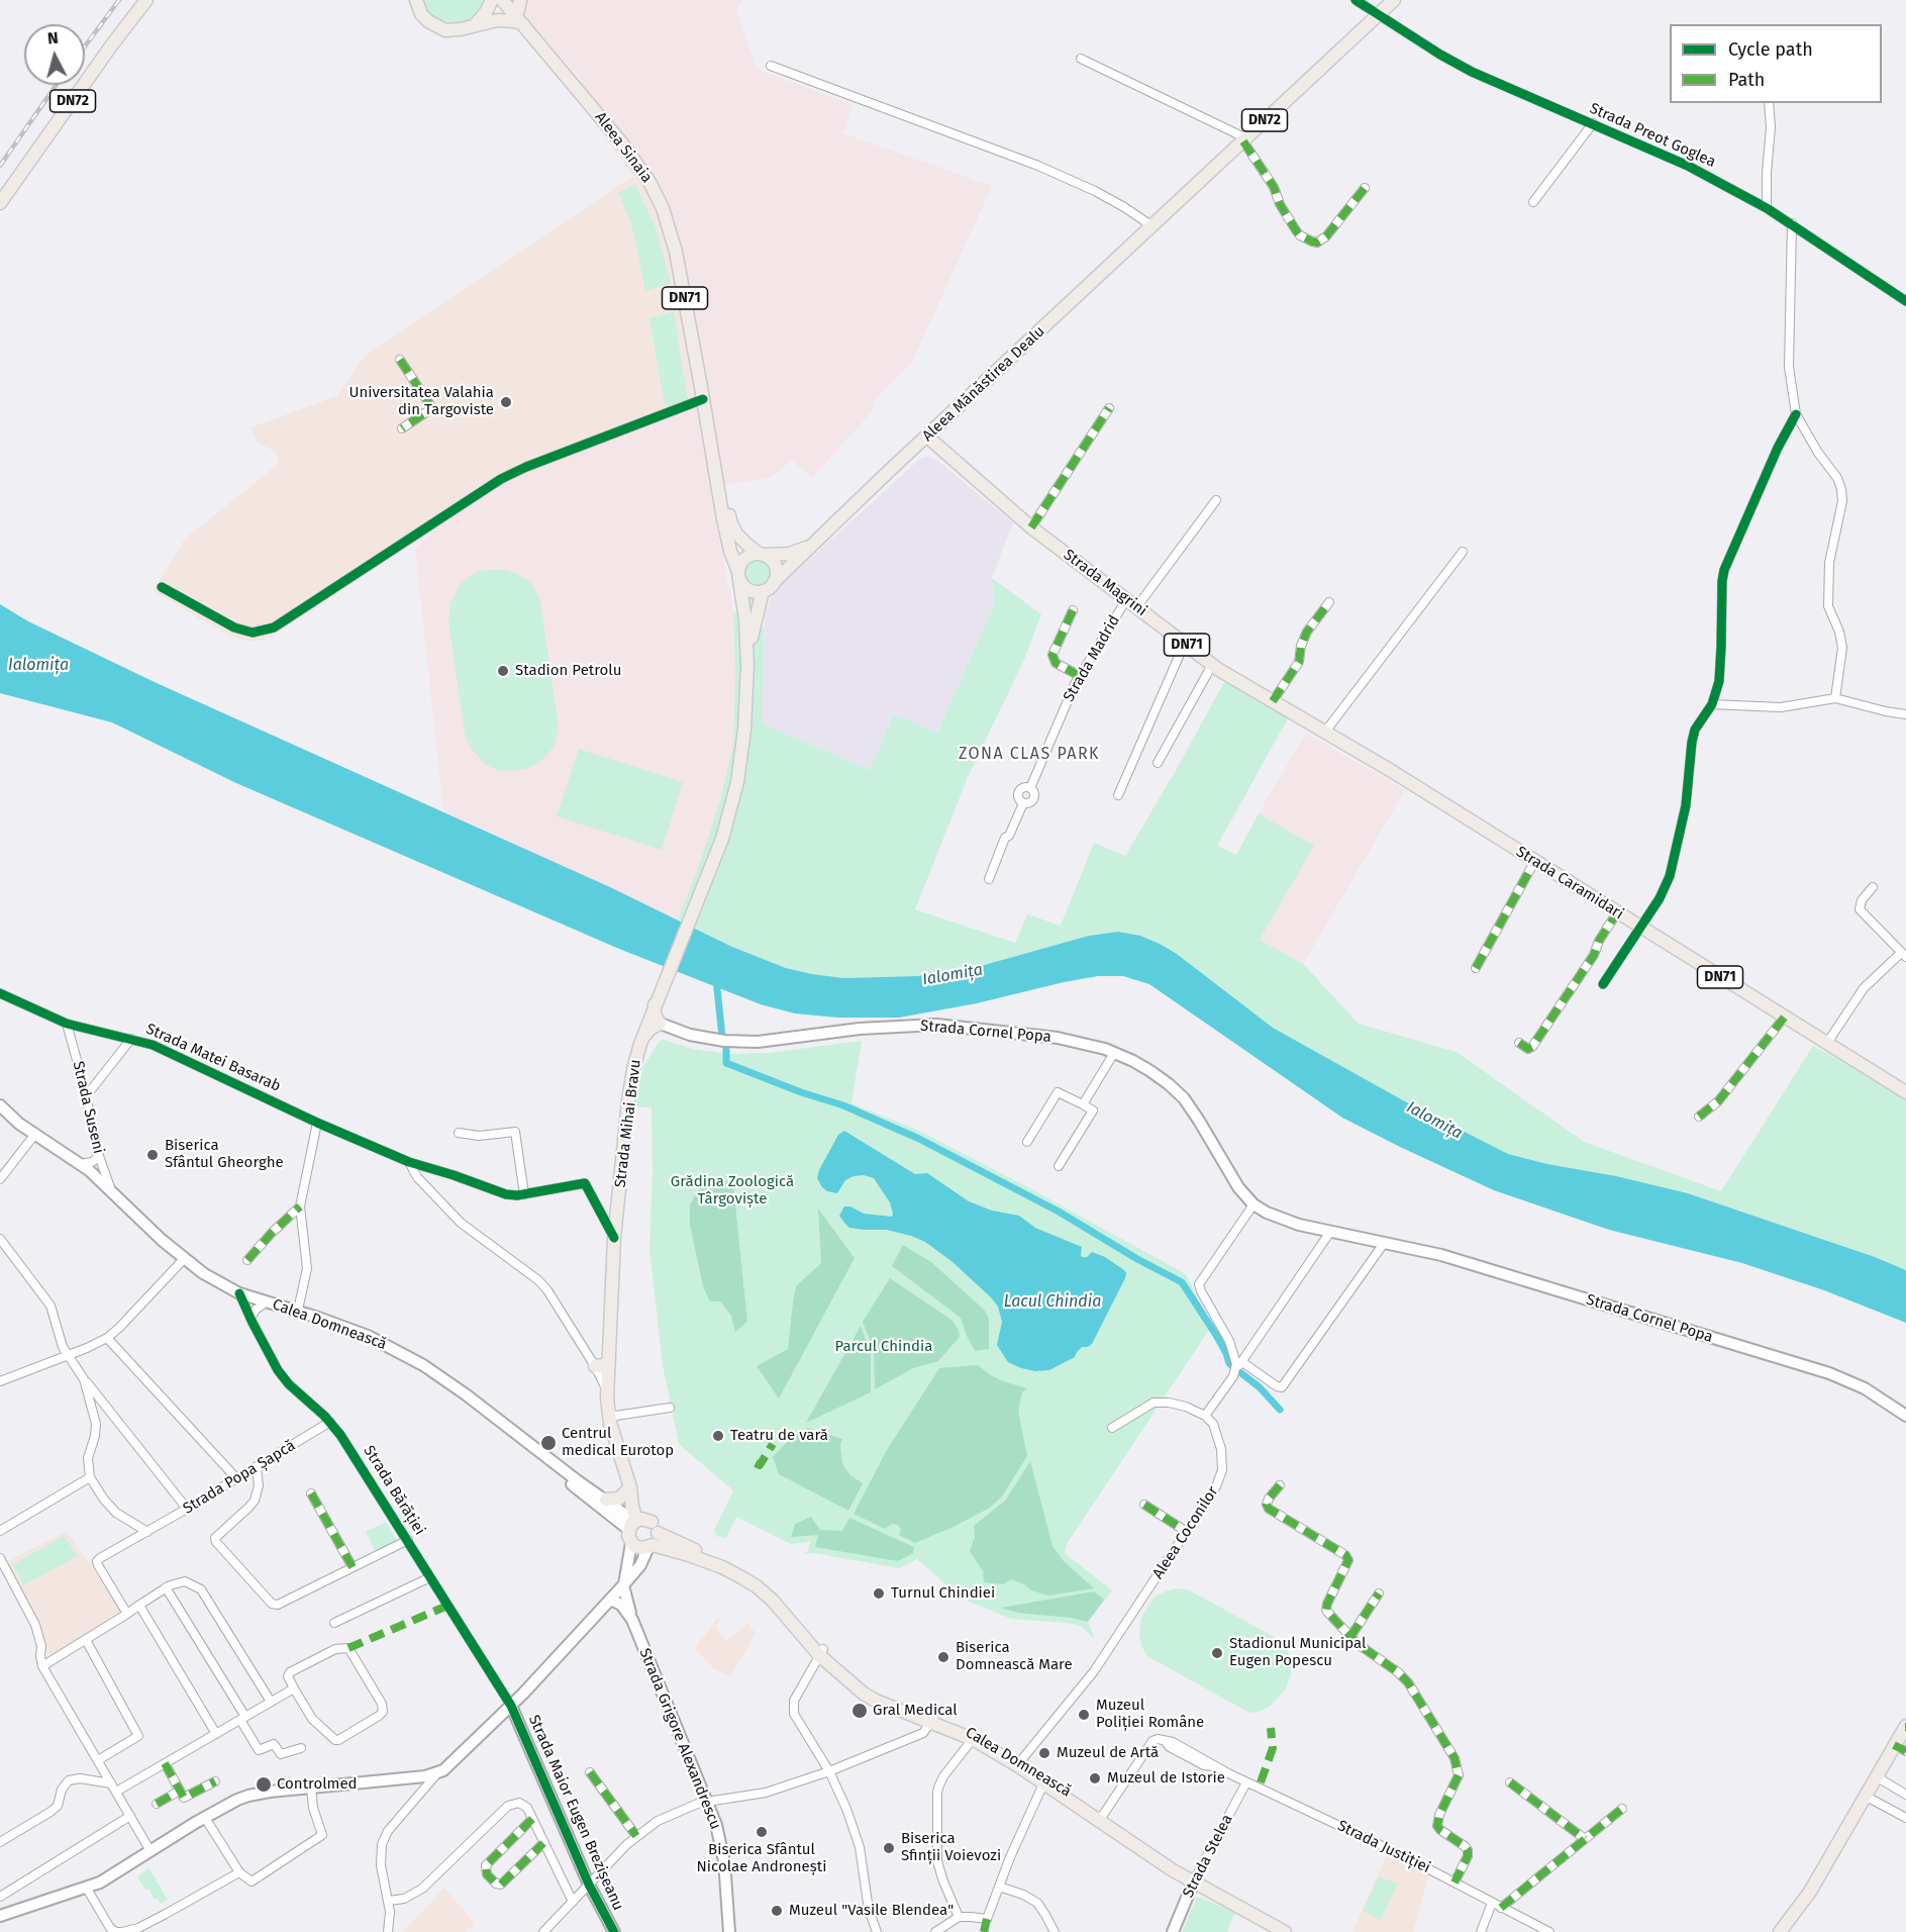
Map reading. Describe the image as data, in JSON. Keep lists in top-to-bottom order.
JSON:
{
  "streets": {
    "main road": [
      "DN72",
      "Aleea Sinaia",
      "DN71",
      "Aleea Mănăstirea Dealu",
      "Strada Magrini",
      "Strada Caramidari",
      "Strada Cornel Popa",
      "Strada Mihai Bravu",
      "Calea Domnească",
      "Strada Grigore Alexandrescu",
      "Strada Maior Eugen Brezișeanu",
      "Strada Stelea"
    ],
    "street": [
      "Strada Preot Goglea",
      "Strada Madrid",
      "Strada Matei Basarab",
      "Strada Suseni",
      "Strada Popa Șapcă",
      "Strada Bărăției",
      "Aleea Coconilor",
      "Strada Justiției"
    ]
  },
  "crossings": [
    ["Strada Preot Goglea", "Aleea Mănăstirea Dealu"],
    ["Aleea Sinaia", "Aleea Mănăstirea Dealu"],
    ["Aleea Sinaia", "Strada Mihai Bravu"],
    ["Aleea Mănăstirea Dealu", "Strada Magrini"],
    ["Aleea Mănăstirea Dealu", "Strada Mihai Bravu"],
    ["Strada Magrini", "Strada Madrid"],
    ["Strada Magrini", "Strada Caramidari"],
    ["Strada Cornel Popa", "Strada Mihai Bravu"],
    ["Strada Matei Basarab", "Strada Suseni"],
    ["Strada Matei Basarab", "Strada Mihai Bravu"],
    ["Strada Suseni", "Calea Domnească"],
    ["Calea Domnească", "Strada Bărăției"],
    ["Calea Domnească", "Aleea Coconilor"],
    ["Calea Domnească", "Strada Justiției"],
    ["Calea Domnească", "Strada Stelea"],
    ["Strada Popa Șapcă", "Strada Bărăției"],
    ["Strada Bărăției", "Strada Maior Eugen Brezișeanu"],
    ["Strada Justiției", "Strada Stelea"]
  ],
  "districts": ["ZONA CLAS PARK"],
  "water": ["Ialomița", "Lacul Chindia"],
  "parks": ["Grădina Zoologică Târgoviște", "Parcul Chindia"],
  "places": [
    "Universitatea Valahia din Targoviste",
    "Stadion Petrolu",
    "Biserica Sfântul Gheorghe",
    "Teatru de vară",
    "Centrul medical Eurotop",
    "Turnul Chindiei",
    "Stadionul Municipal Eugen Popescu",
    "Biserica Domnească Mare",
    "Gral Medical",
    "Muzeul Poliției Române",
    "Muzeul de Artă",
    "Muzeul de Istorie",
    "Controlmed",
    "Biserica Sfântul Nicolae Andronești",
    "Biserica Sfinții Voievozi",
    "Muzeul \"Vasile Blendea\""
  ],
  "legend": ["Cycle path", "Path"],
  "north": "top"
}
